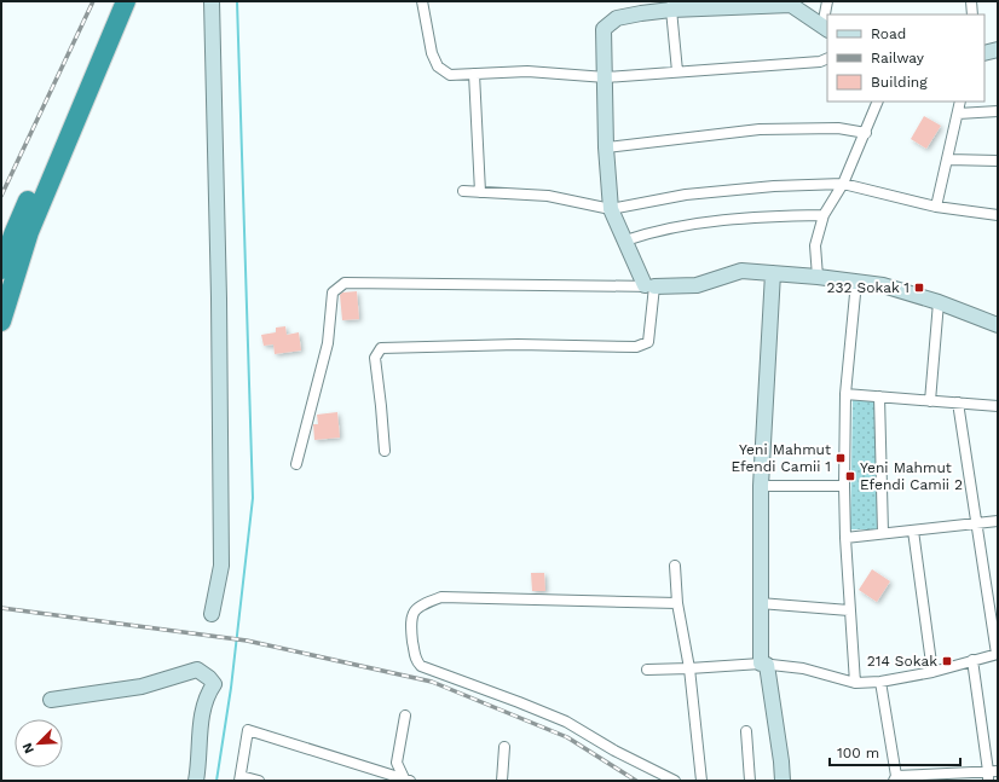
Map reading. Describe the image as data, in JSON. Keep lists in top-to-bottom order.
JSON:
{
  "places": {
    "transit": [
      "232 Sokak 1",
      "Yeni Mahmut Efendi Camii 1",
      "Yeni Mahmut Efendi Camii 2",
      "214 Sokak"
    ]
  },
  "legend": ["Road", "Railway", "Building"],
  "scale_bar": "100 m",
  "north": "bottom left"
}
